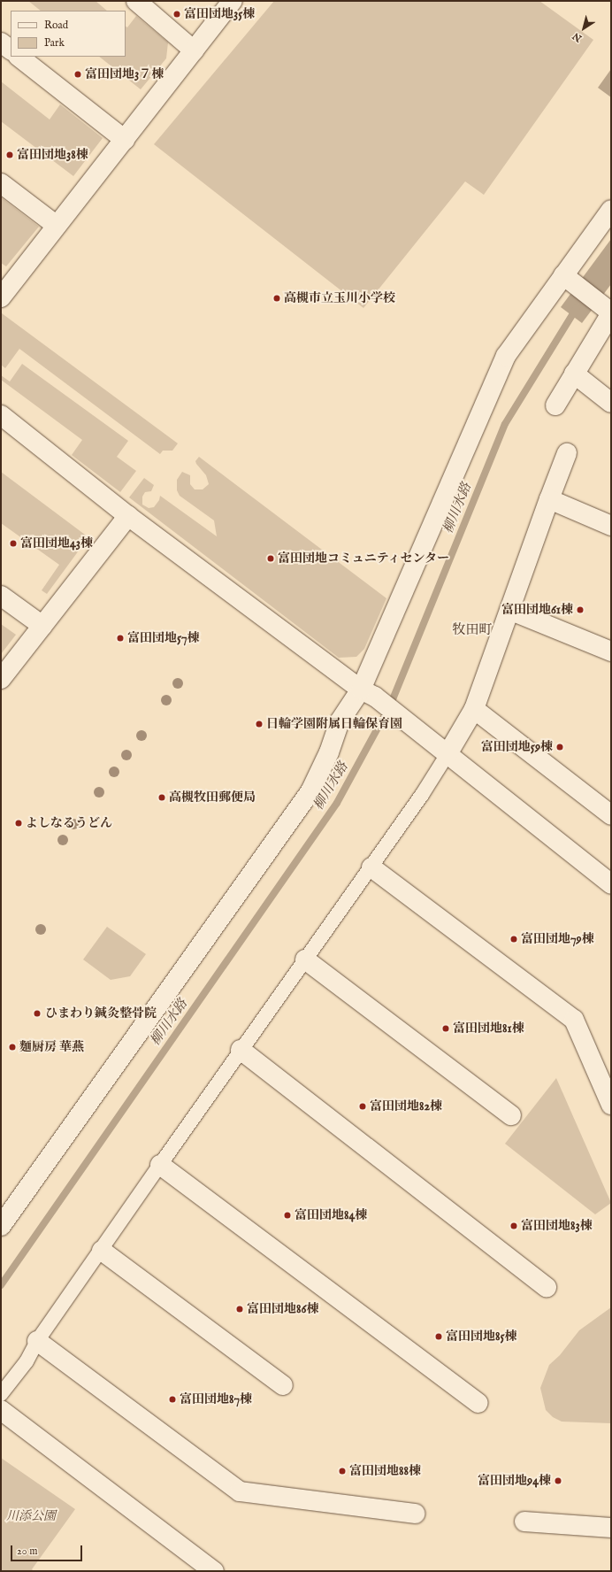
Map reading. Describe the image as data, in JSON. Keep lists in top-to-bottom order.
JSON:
{
  "districts": ["牧田町"],
  "water": ["柳川水路"],
  "parks": ["川添公園"],
  "places": [
    "富田団地35棟",
    "富田団地3７棟",
    "富田団地38棟",
    "高槻市立玉川小学校",
    "富田団地43棟",
    "富田団地コミュニティセンター",
    "富田団地61棟",
    "富田団地57棟",
    "日輪学園附属日輪保育園",
    "富田団地59棟",
    "高槻牧田郵便局",
    "よしなるうどん",
    "富田団地79棟",
    "ひまわり鍼灸整骨院",
    "富田団地81棟",
    "麵厨房 華燕",
    "富田団地82棟",
    "富田団地84棟",
    "富田団地83棟",
    "富田団地86棟",
    "富田団地85棟",
    "富田団地87棟",
    "富田団地88棟",
    "富田団地94棟"
  ],
  "legend": ["Road", "Park"],
  "scale_bar": "20 m",
  "north": "bottom left"
}
